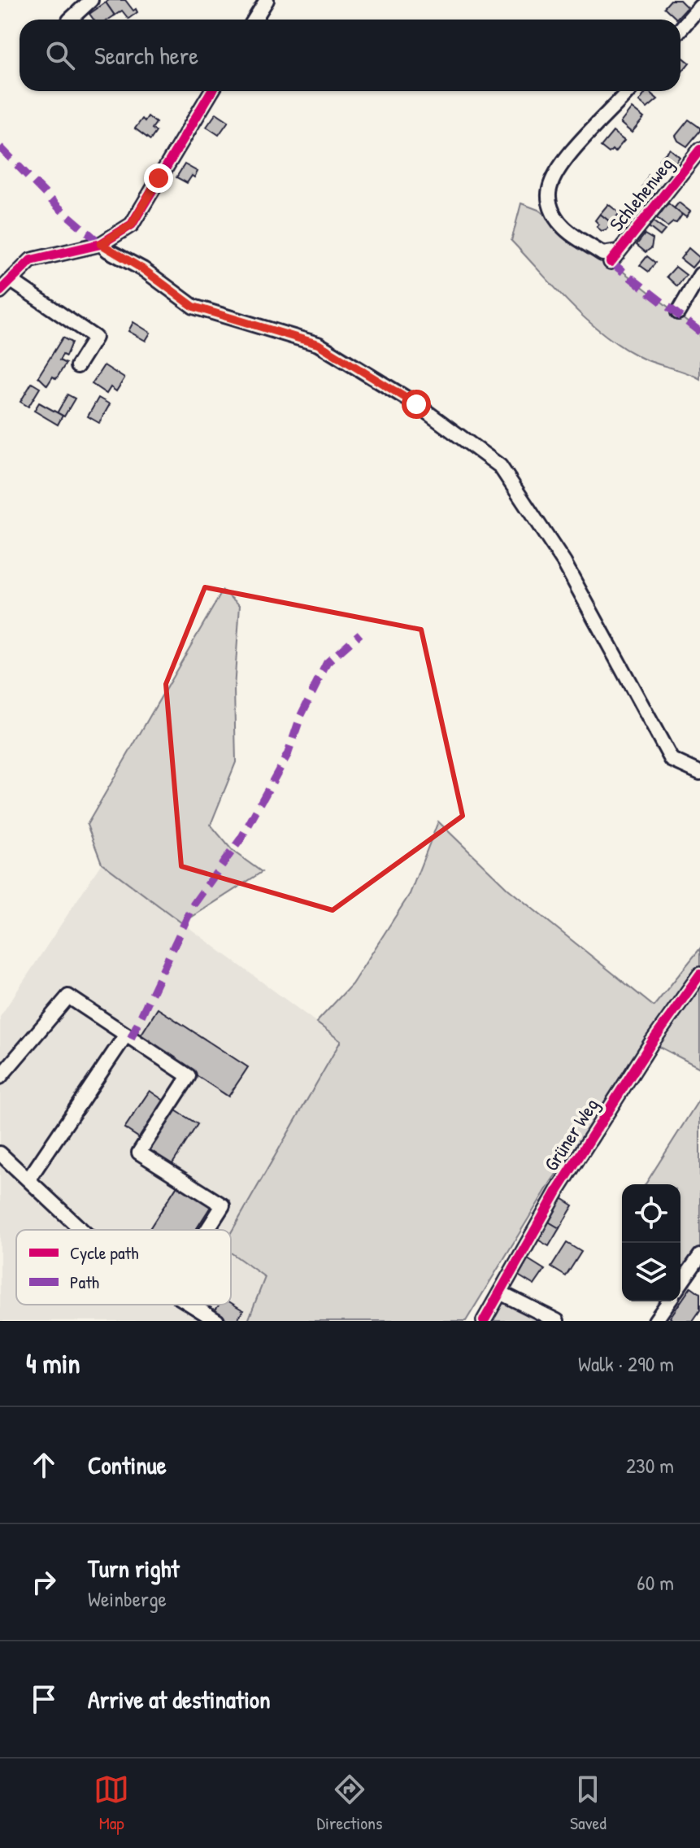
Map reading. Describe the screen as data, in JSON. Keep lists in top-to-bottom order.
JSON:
{
  "streets": {
    "street": ["Schlehenweg", "Grüner Weg"]
  },
  "legend": ["Cycle path", "Path"],
  "page": {
    "search": "Search here",
    "heading": ["4 min", "Walk · 290 m"],
    "list": [
      ["Continue", "230 m"],
      ["Turn right", "Weinberge", "60 m"],
      "Arrive at destination"
    ],
    "nav": ["Map", "Directions", "Saved"]
  }
}
